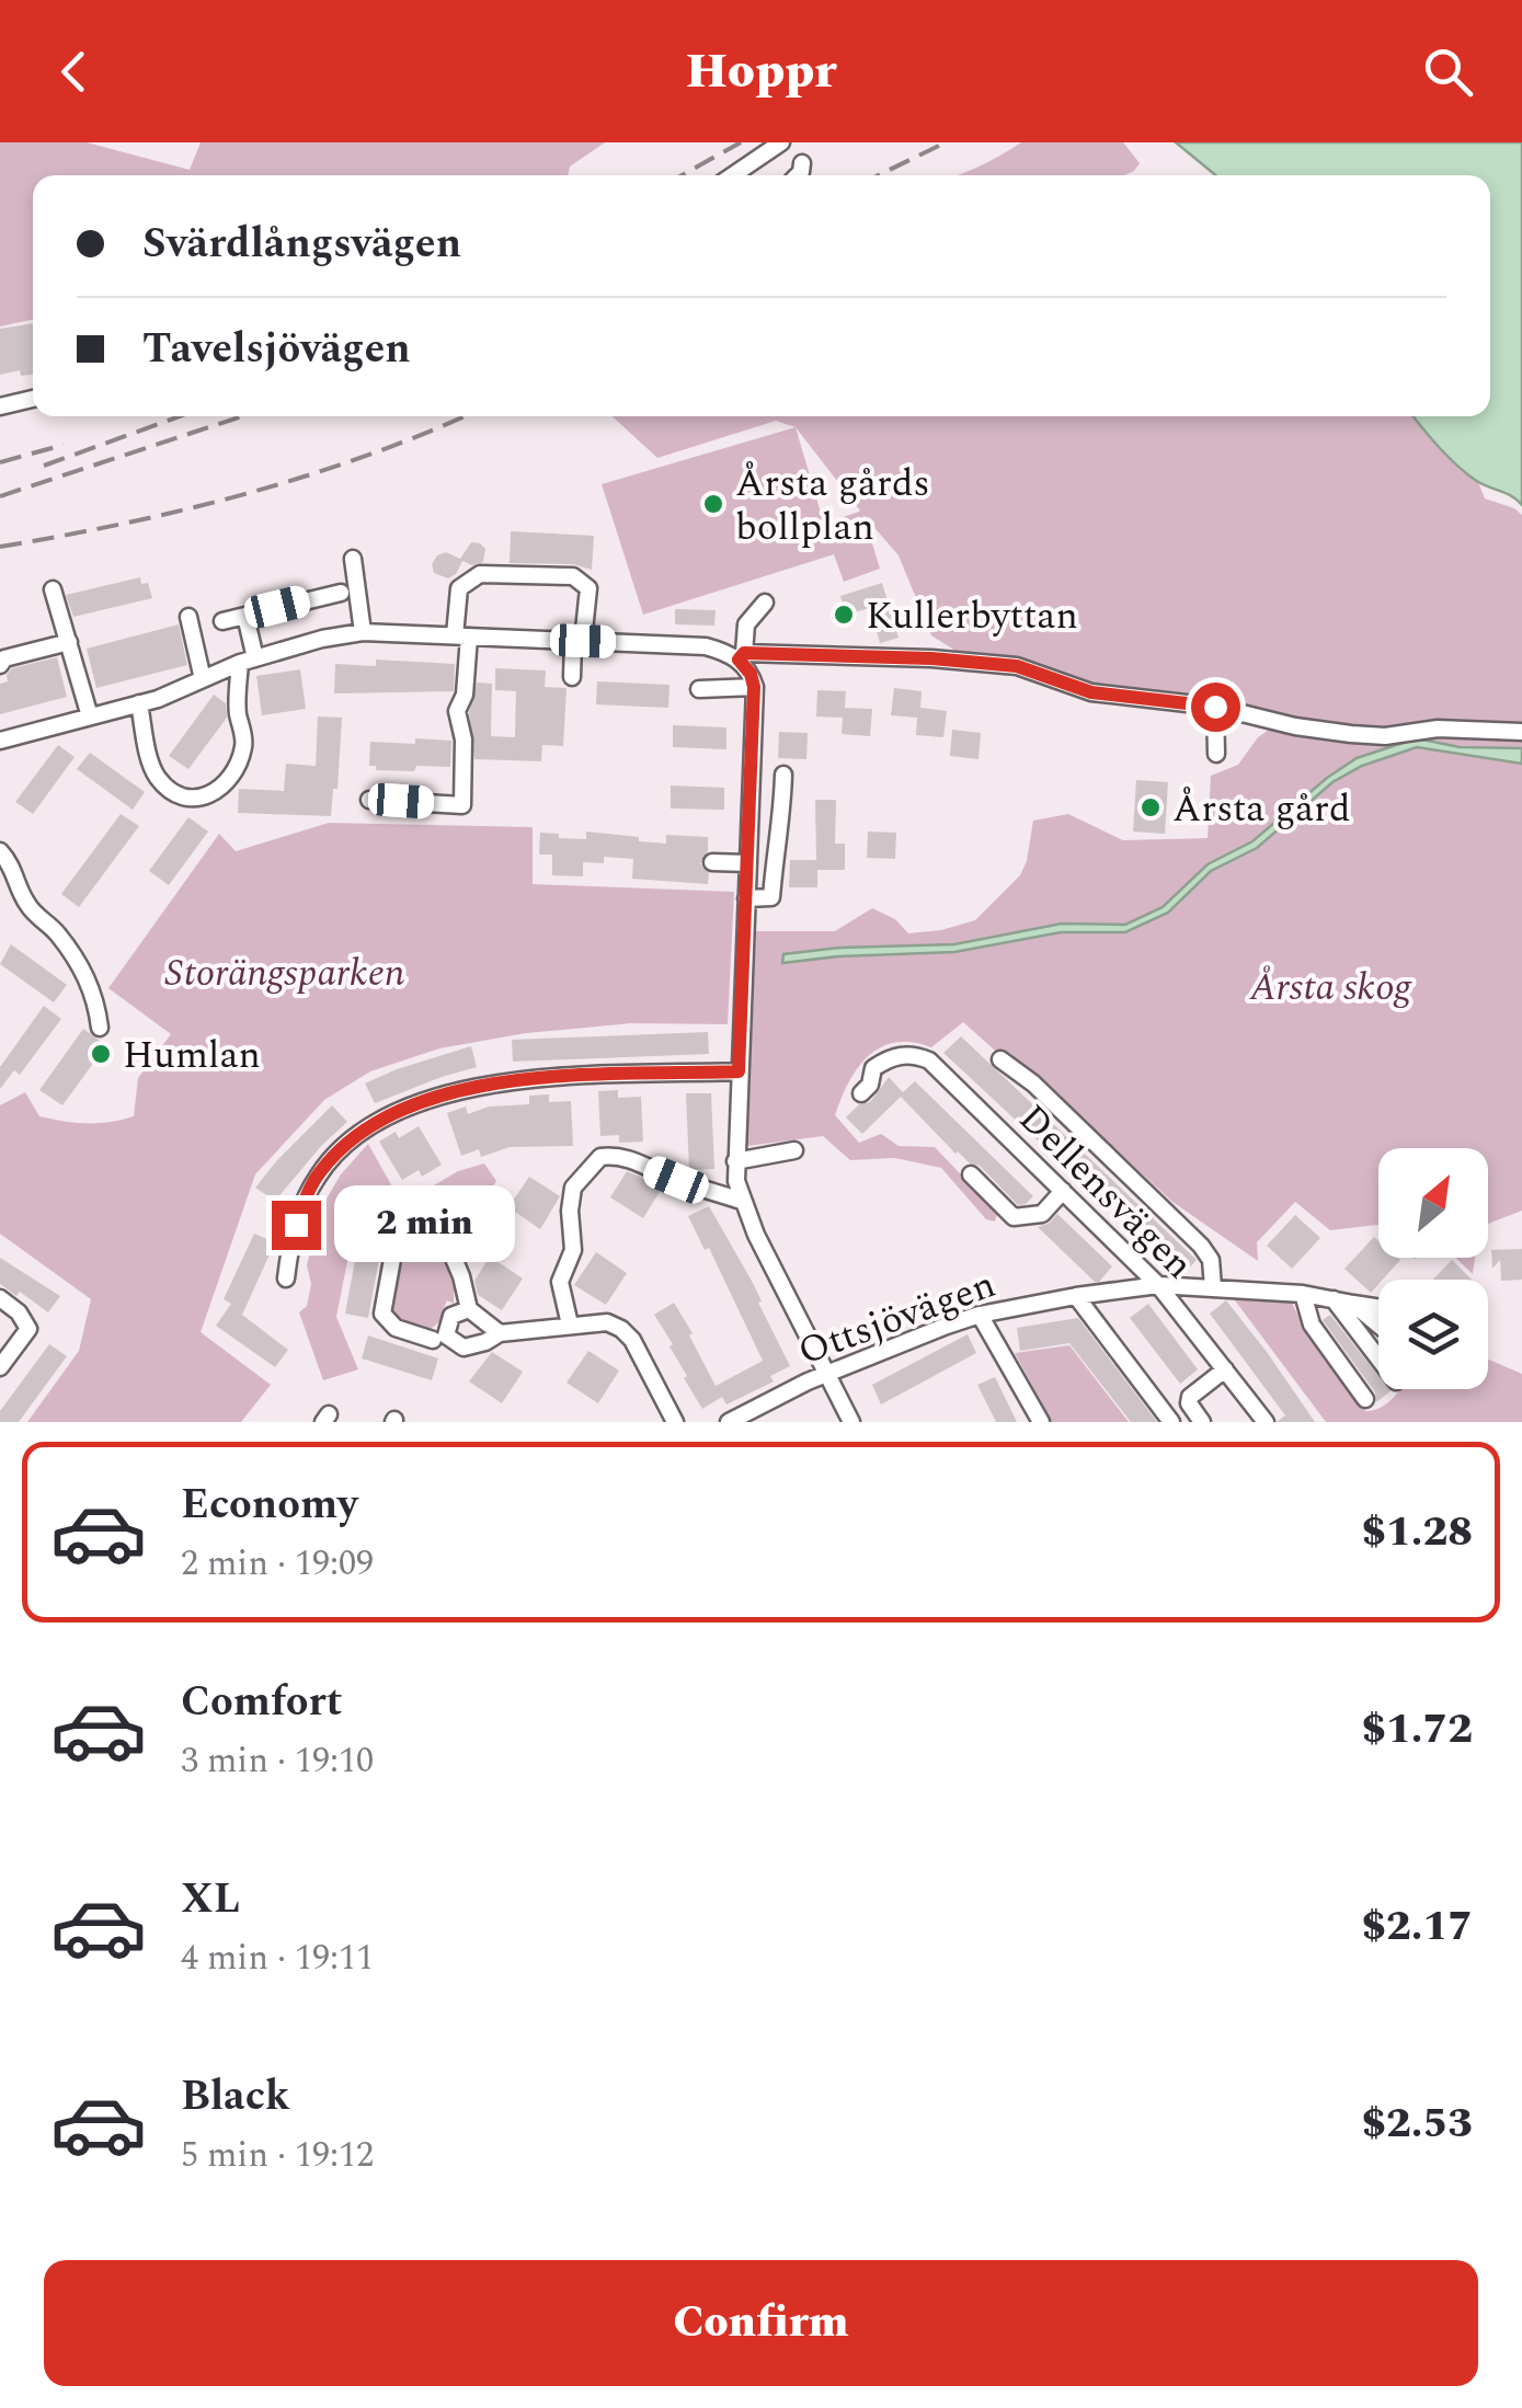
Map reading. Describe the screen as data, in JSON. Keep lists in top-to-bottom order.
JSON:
{
  "streets": {
    "street": ["Dellensvägen", "Ottsjövägen"]
  },
  "crossings": [
    ["Dellensvägen", "Ottsjövägen"]
  ],
  "parks": ["Storängsparken", "Årsta skog"],
  "places": [
    "Årsta gårds bollplan",
    "Kullerbyttan",
    "Årsta gård",
    "Humlan"
  ],
  "north": "top right",
  "page": {
    "header": "Hoppr",
    "banner": ["Svärdlångsvägen", "Tavelsjövägen"],
    "bubble": "2 min",
    "list": [
      {
        "name": "Economy",
        "note": "2 min · 19:09",
        "value": "$1.28"
      },
      {
        "name": "Comfort",
        "note": "3 min · 19:10",
        "value": "$1.72"
      },
      {
        "name": "XL",
        "note": "4 min · 19:11",
        "value": "$2.17"
      },
      {
        "name": "Black",
        "note": "5 min · 19:12",
        "value": "$2.53"
      }
    ],
    "buttons": "Confirm"
  }
}
